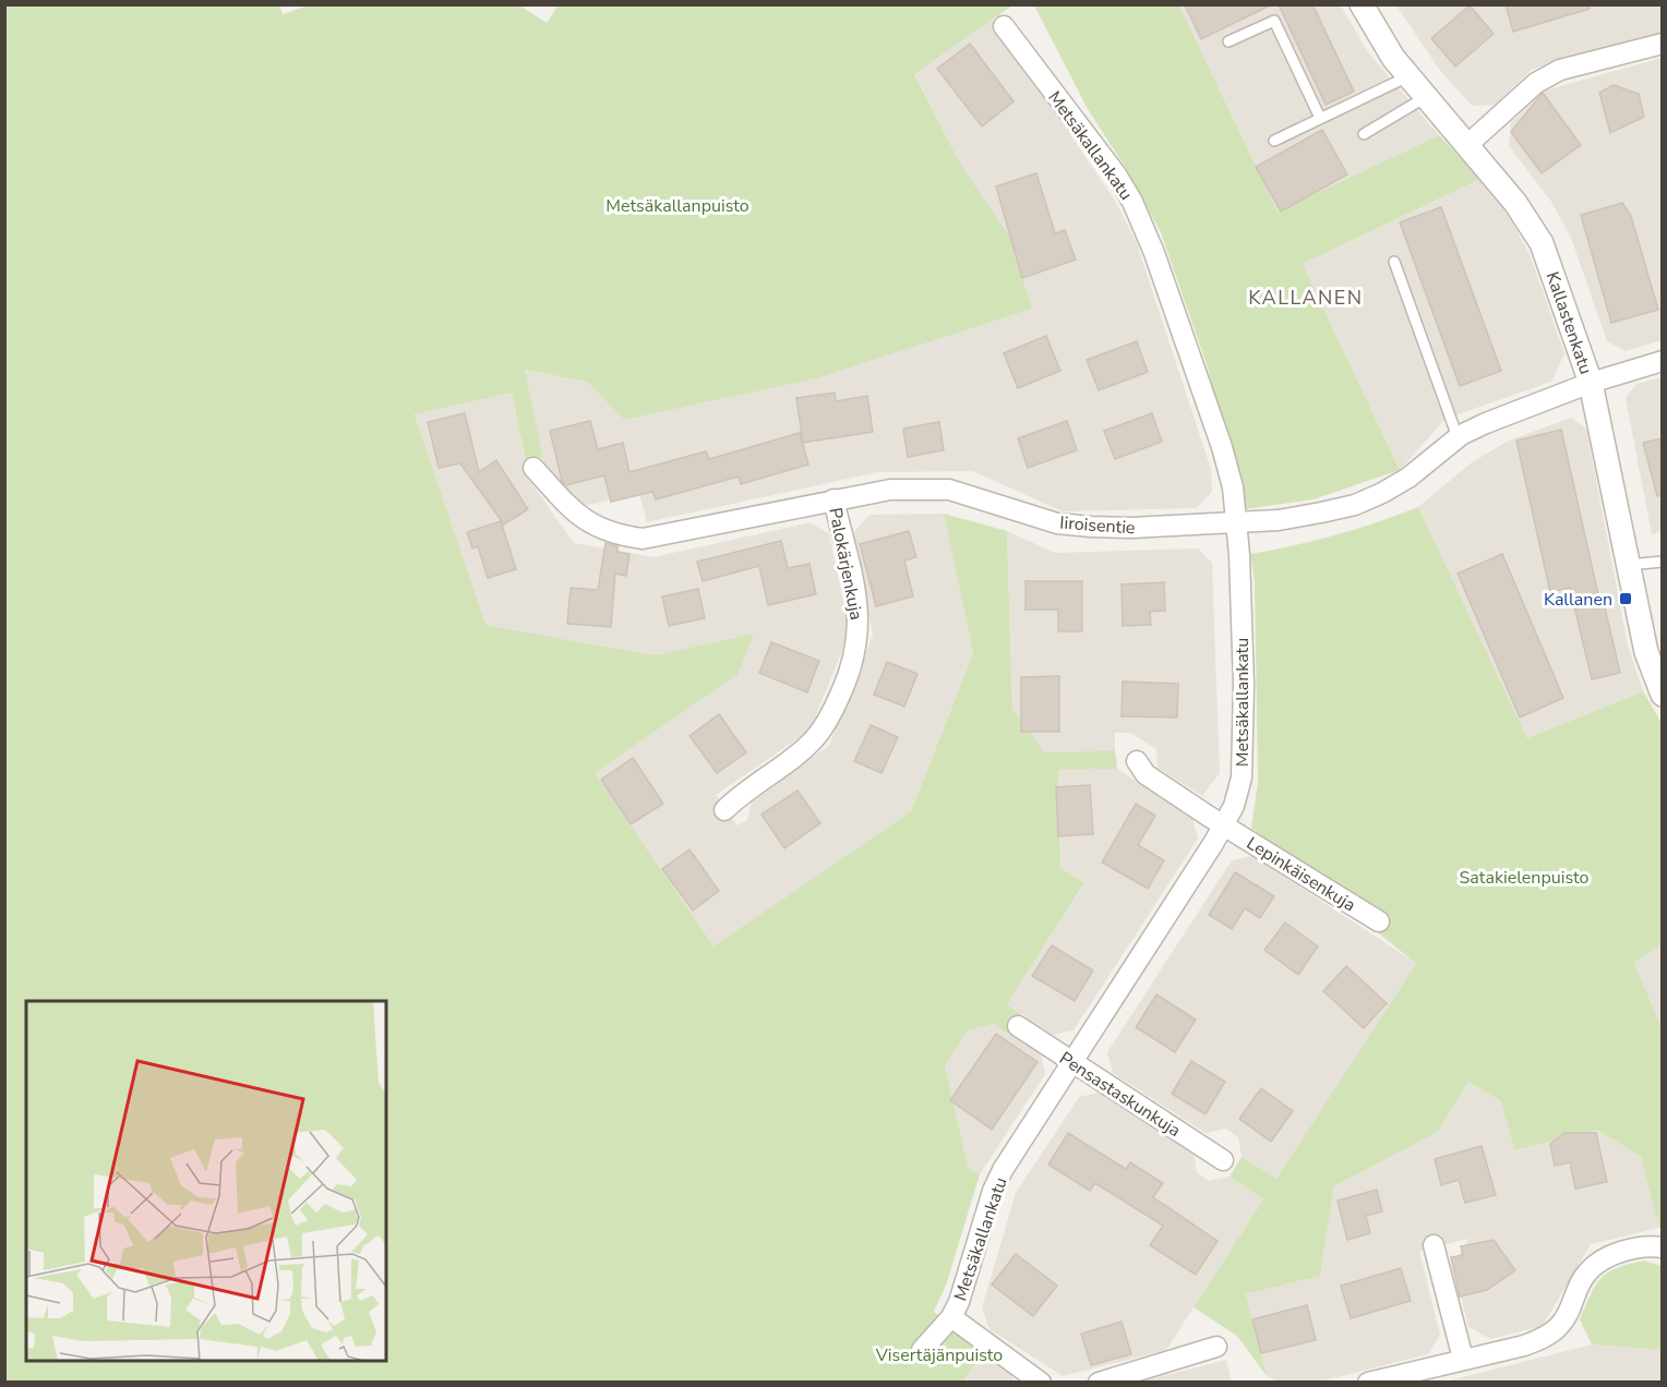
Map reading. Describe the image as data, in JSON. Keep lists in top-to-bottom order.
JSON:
{
  "streets": {
    "street": [
      "Metsäkallankatu",
      "Kallastenkatu",
      "Iiroisentie",
      "Palokärjenkuja",
      "Lepinkäisenkuja",
      "Pensastaskunkuja"
    ]
  },
  "crossings": [
    ["Metsäkallankatu", "Iiroisentie"],
    ["Metsäkallankatu", "Lepinkäisenkuja"],
    ["Metsäkallankatu", "Pensastaskunkuja"],
    ["Kallastenkatu", "Iiroisentie"],
    ["Iiroisentie", "Palokärjenkuja"]
  ],
  "districts": ["KALLANEN"],
  "parks": ["Metsäkallanpuisto", "Satakielenpuisto", "Visertäjänpuisto"],
  "places": {
    "transit": ["Kallanen"]
  }
}
